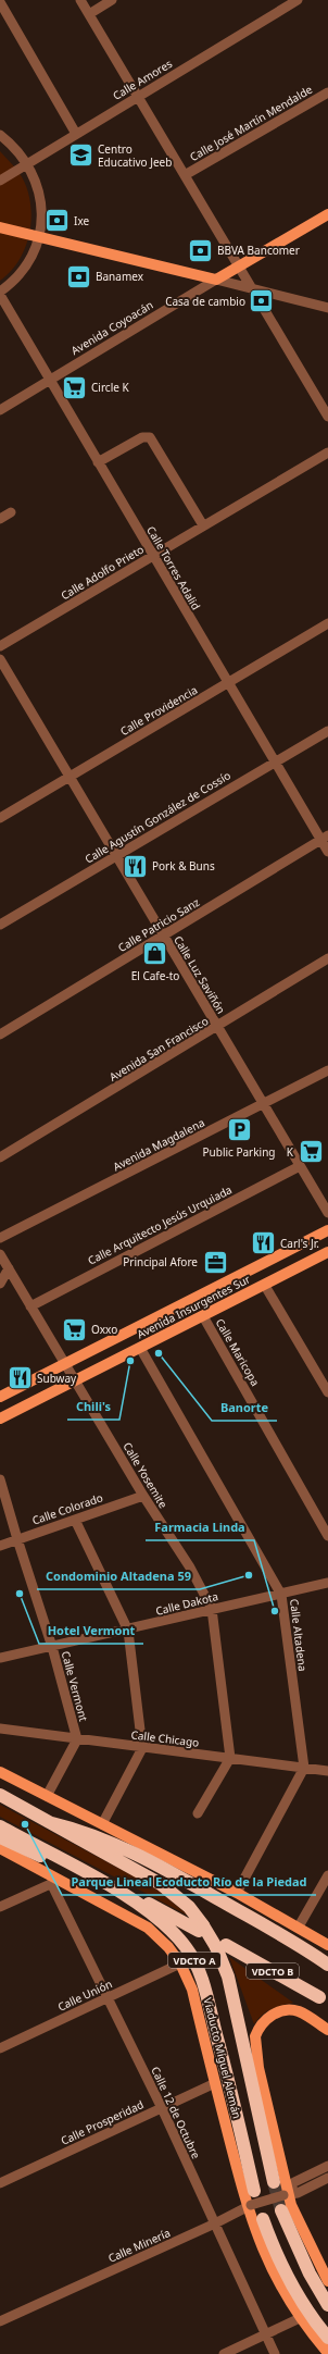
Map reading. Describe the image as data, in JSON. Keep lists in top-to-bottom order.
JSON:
{
  "streets": {
    "highway": ["VDCTO A", "VDCTO B", "Viaducto Miguel Alemán"],
    "main road": ["Avenida Coyoacán", "Avenida Insurgentes Sur"],
    "street": [
      "Calle Amores",
      "Calle José Martín Mendalde",
      "Calle Torres Adalid",
      "Calle Adolfo Prieto",
      "Calle Providencia",
      "Calle Agustín González de Cossío",
      "Calle Patricio Sanz",
      "Calle Luz Saviñón",
      "Avenida San Francisco",
      "Avenida Magdalena",
      "Calle Arquitecto Jesús Urquiada",
      "Calle Maricopa",
      "Calle Yosemite",
      "Calle Colorado",
      "Calle Dakota",
      "Calle Altadena",
      "Calle Vermont",
      "Calle Chicago",
      "Calle Unión",
      "Calle 12 de Octubre",
      "Calle Prosperidad",
      "Calle Minería"
    ]
  },
  "crossings": [
    ["Avenida Coyoacán", "Calle Torres Adalid"],
    ["Calle Torres Adalid", "Calle Adolfo Prieto"],
    ["Calle Torres Adalid", "Calle Providencia"],
    ["Calle Torres Adalid", "Calle Agustín González de Cossío"],
    ["Calle Torres Adalid", "Calle Patricio Sanz"],
    ["Calle Providencia", "Calle Luz Saviñón"],
    ["Calle Agustín González de Cossío", "Calle Luz Saviñón"],
    ["Calle Patricio Sanz", "Calle Luz Saviñón"],
    ["Calle Luz Saviñón", "Avenida San Francisco"],
    ["Calle Luz Saviñón", "Avenida Magdalena"],
    ["Calle Luz Saviñón", "Calle Arquitecto Jesús Urquiada"],
    ["Calle Arquitecto Jesús Urquiada", "Calle Yosemite"],
    ["Avenida Insurgentes Sur", "Calle Maricopa"],
    ["Avenida Insurgentes Sur", "Calle Yosemite"],
    ["Avenida Insurgentes Sur", "Calle Altadena"],
    ["Calle Yosemite", "Calle Colorado"],
    ["Calle Yosemite", "Calle Dakota"],
    ["Calle Yosemite", "Calle Chicago"],
    ["Calle Colorado", "Calle Vermont"],
    ["Calle Dakota", "Calle Altadena"],
    ["Calle Dakota", "Calle Vermont"],
    ["Calle Altadena", "Calle Chicago"],
    ["Calle Vermont", "Calle Chicago"],
    ["VDCTO B", "Viaducto Miguel Alemán"],
    ["Calle Unión", "Viaducto Miguel Alemán"],
    ["Calle Unión", "Calle 12 de Octubre"],
    ["Viaducto Miguel Alemán", "Calle 12 de Octubre"],
    ["Viaducto Miguel Alemán", "Calle Prosperidad"],
    ["Viaducto Miguel Alemán", "Calle Minería"],
    ["Calle 12 de Octubre", "Calle Prosperidad"],
    ["Calle 12 de Octubre", "Calle Minería"]
  ],
  "places": {
    "school or university": ["Centro Educativo Jeeb"],
    "bank": [
      "Ixe",
      "BBVA Bancomer",
      "Banamex",
      "Casa de cambio"
    ],
    "supermarket": ["Circle K", "K", "Oxxo"],
    "restaurant": ["Pork & Buns", "Carl's Jr.", "Subway"],
    "shop": ["El Cafe-to"],
    "parking": ["Public Parking"],
    "office": ["Principal Afore"],
    "other": [
      "Banorte",
      "Chili's",
      "Condominio Altadena 59",
      "Hotel Vermont",
      "Farmacia Linda",
      "Parque Lineal Ecoducto Río de la Piedad"
    ]
  }
}
